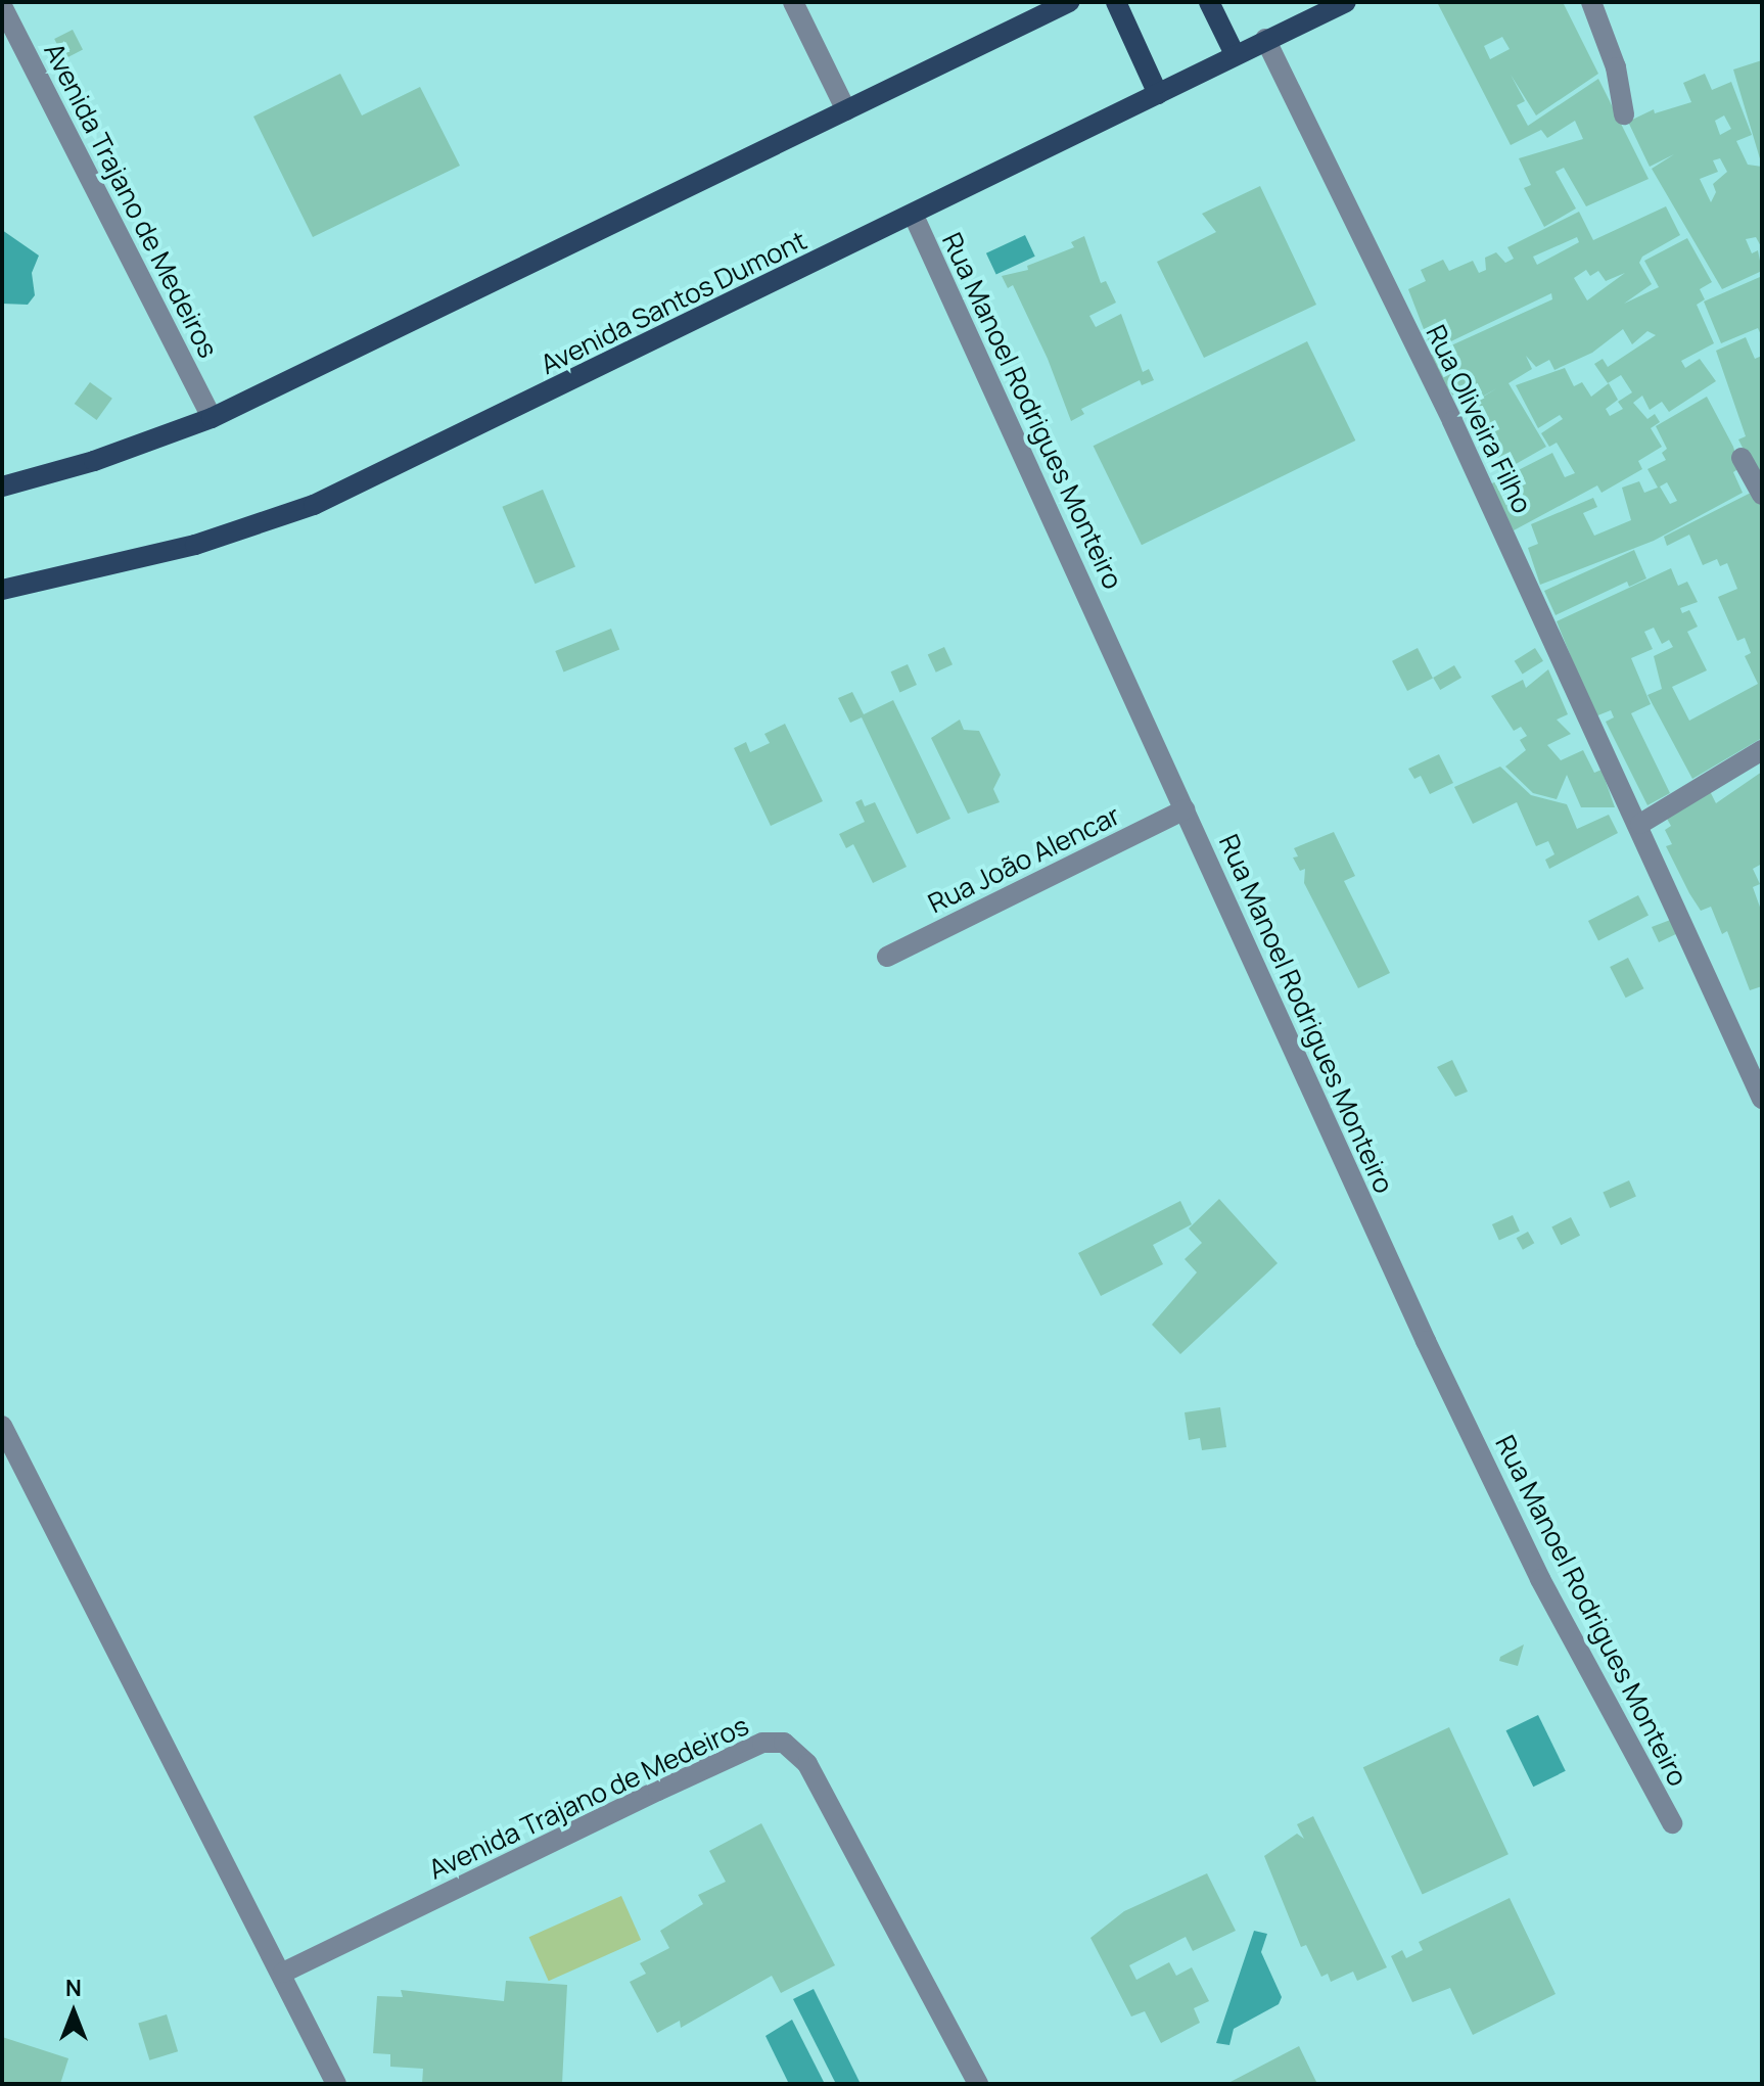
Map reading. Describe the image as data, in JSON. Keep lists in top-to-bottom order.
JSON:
{
  "streets": {
    "main road": ["Avenida Santos Dumont"],
    "street": [
      "Avenida Trajano de Medeiros",
      "Rua Manoel Rodrigues Monteiro",
      "Rua Oliveira Filho",
      "Rua João Alencar"
    ]
  },
  "crossings": [
    ["Avenida Santos Dumont", "Rua Manoel Rodrigues Monteiro"],
    ["Avenida Santos Dumont", "Rua Oliveira Filho"],
    ["Rua Manoel Rodrigues Monteiro", "Rua João Alencar"]
  ],
  "north": "top"
}
